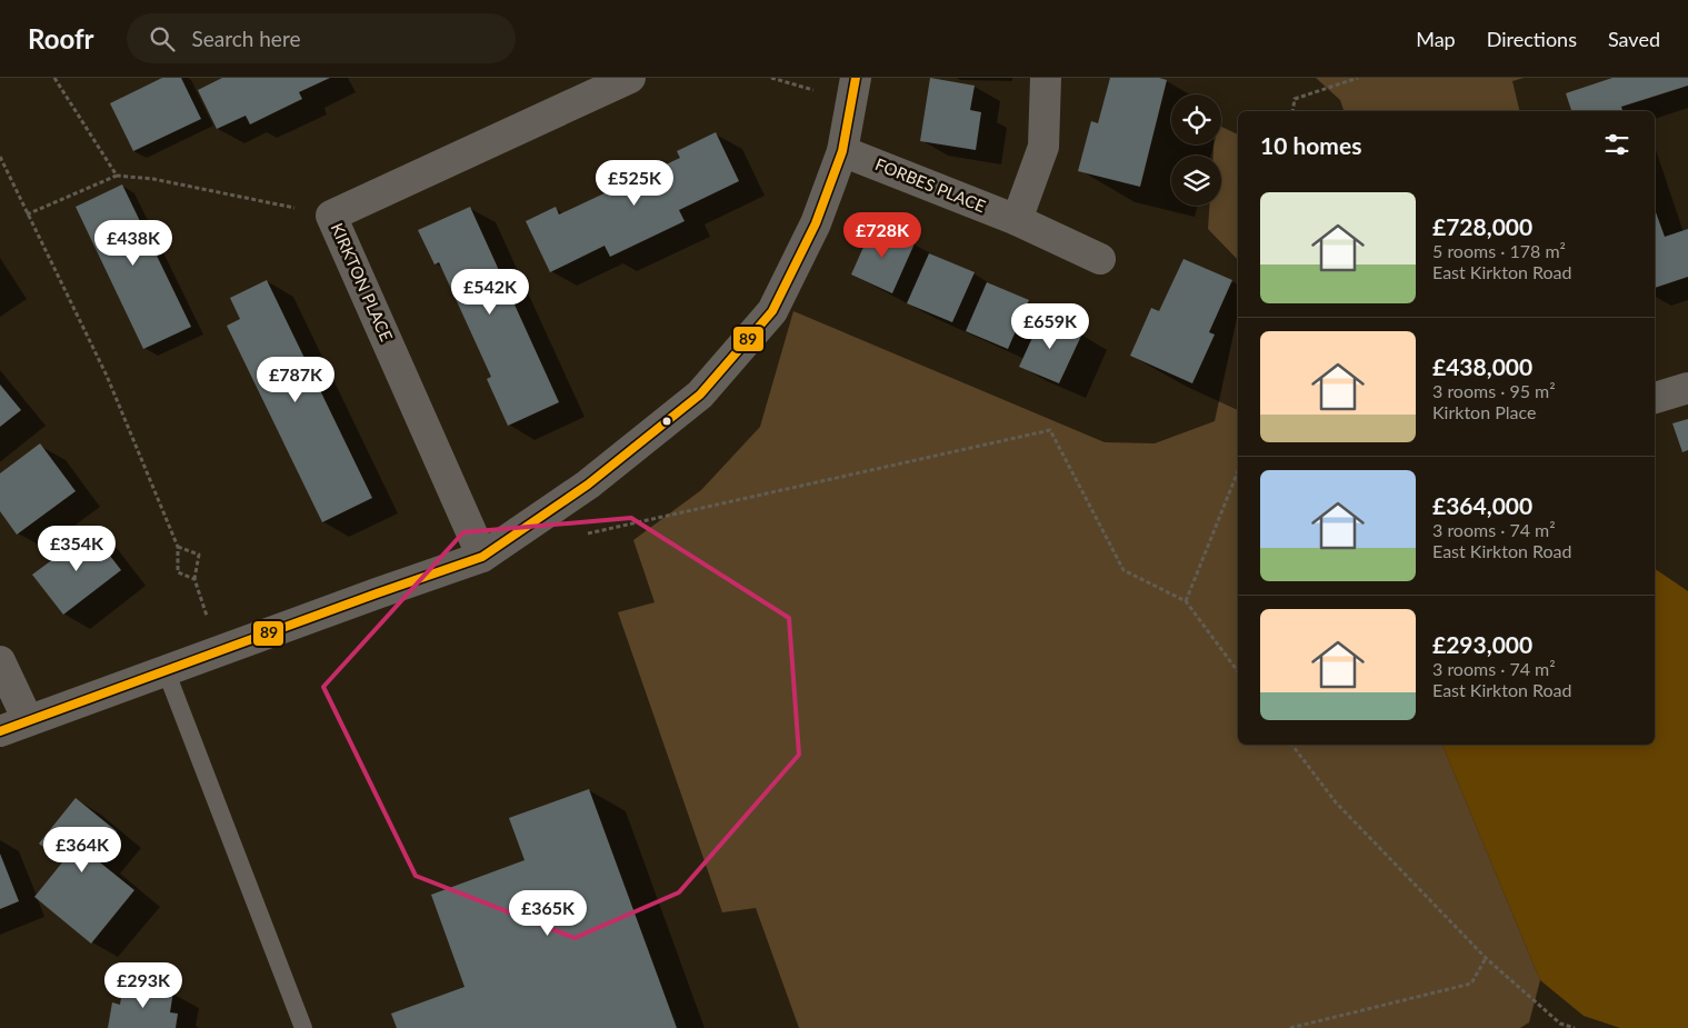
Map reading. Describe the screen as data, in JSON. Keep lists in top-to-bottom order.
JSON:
{
  "streets": {
    "street": ["FORBES PLACE", "KIRKTON PLACE"]
  },
  "lines": ["transit line 89"],
  "page": {
    "header": "Roofr",
    "search": "Search here",
    "nav": ["Map", "Directions", "Saved"],
    "heading": "10 homes",
    "price": [
      "£525K",
      "£728K",
      "£438K",
      "£542K",
      "£659K",
      "£787K",
      "£354K",
      "£364K",
      "£365K",
      "£293K"
    ],
    "list": [
      {
        "name": "£728,000",
        "note": "5 rooms · 178 m² · East Kirkton Road"
      },
      {
        "name": "£438,000",
        "note": "3 rooms · 95 m² · Kirkton Place"
      },
      {
        "name": "£364,000",
        "note": "3 rooms · 74 m² · East Kirkton Road"
      },
      {
        "name": "£293,000",
        "note": "3 rooms · 74 m² · East Kirkton Road"
      }
    ]
  }
}
